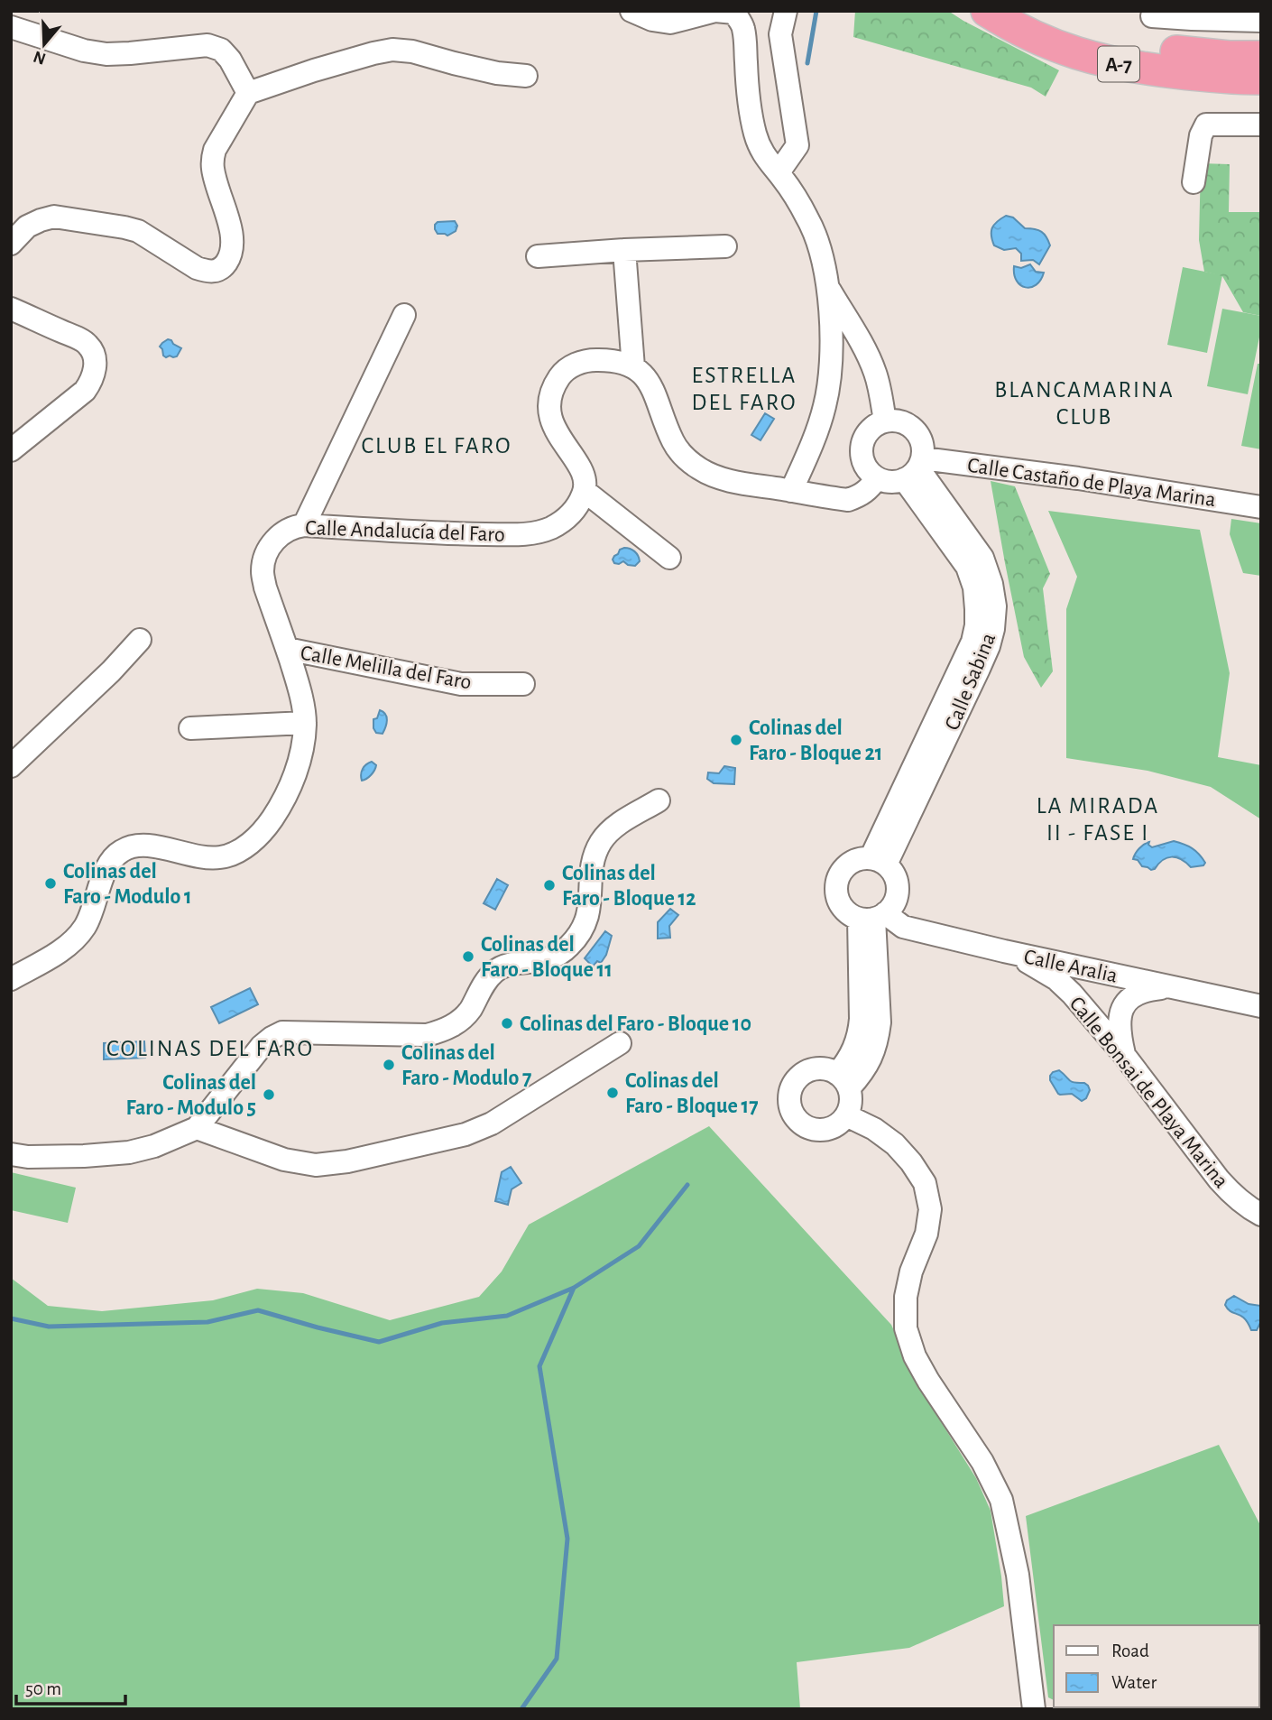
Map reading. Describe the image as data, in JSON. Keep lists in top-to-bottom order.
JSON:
{
  "streets": {
    "highway": ["A-7"],
    "street": [
      "Calle Castaño de Playa Marina",
      "Calle Andalucía del Faro",
      "Calle Melilla del Faro",
      "Calle Sabina",
      "Calle Aralia",
      "Calle Bonsai de Playa Marina"
    ]
  },
  "crossings": [
    ["Calle Castaño de Playa Marina", "Calle Sabina"],
    ["Calle Andalucía del Faro", "Calle Melilla del Faro"],
    ["Calle Sabina", "Calle Aralia"],
    ["Calle Aralia", "Calle Bonsai de Playa Marina"]
  ],
  "districts": [
    "ESTRELLA DEL FARO",
    "BLANCAMARINA CLUB",
    "CLUB EL FARO",
    "LA MIRADA II - FASE I",
    "COLINAS DEL FARO"
  ],
  "places": [
    "Colinas del Faro - Bloque 21",
    "Colinas del Faro - Modulo 1",
    "Colinas del Faro - Bloque 12",
    "Colinas del Faro - Bloque 11",
    "Colinas del Faro - Bloque 10",
    "Colinas del Faro - Modulo 7",
    "Colinas del Faro - Bloque 17",
    "Colinas del Faro - Modulo 5"
  ],
  "legend": ["Road", "Water"],
  "scale_bar": "50 m",
  "north": "bottom"
}
